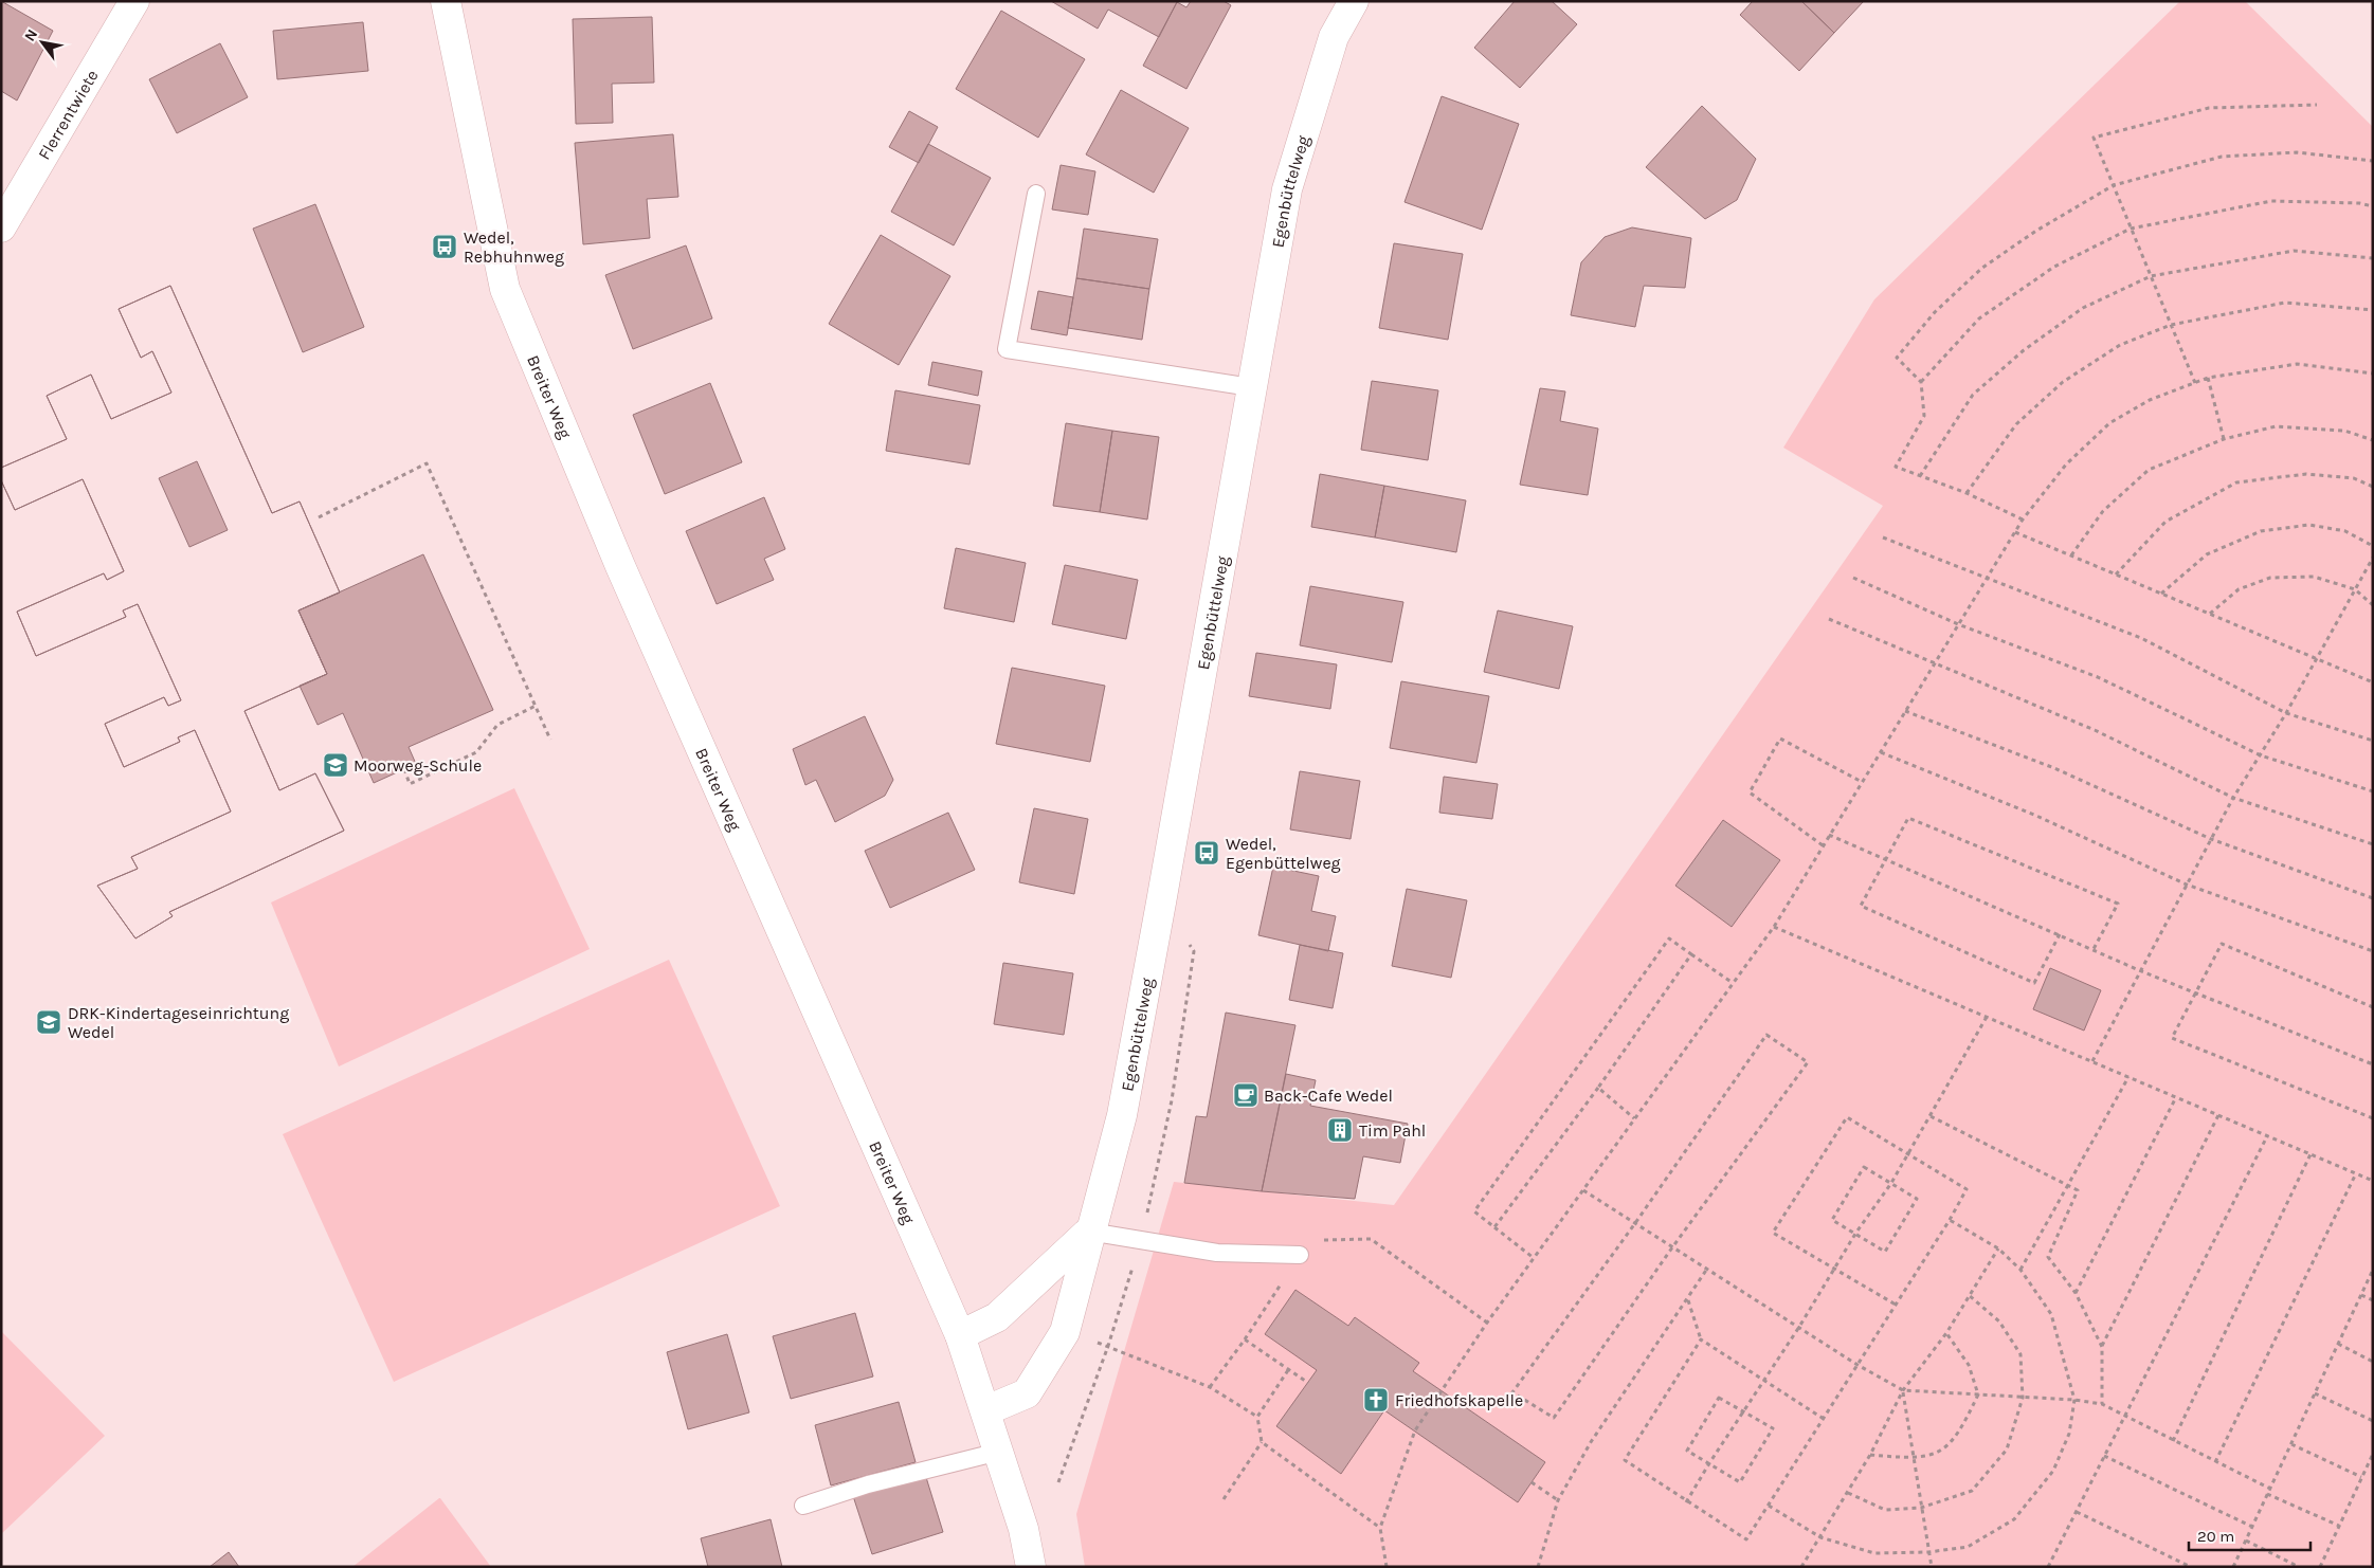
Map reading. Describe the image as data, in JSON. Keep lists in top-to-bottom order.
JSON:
{
  "streets": {
    "street": ["Flerrentwiete", "Egenbüttelweg", "Breiter Weg"]
  },
  "crossings": [
    ["Egenbüttelweg", "Breiter Weg"]
  ],
  "places": {
    "bus stop": ["Wedel, Rebhuhnweg", "Wedel, Egenbüttelweg"],
    "school or university": ["Moorweg-Schule", "DRK-Kindertageseinrichtung Wedel"],
    "cafe": ["Back-Cafe Wedel"],
    "building": ["Tim Pahl"],
    "church": ["Friedhofskapelle"]
  },
  "scale_bar": "20 m",
  "north": "top left"
}
